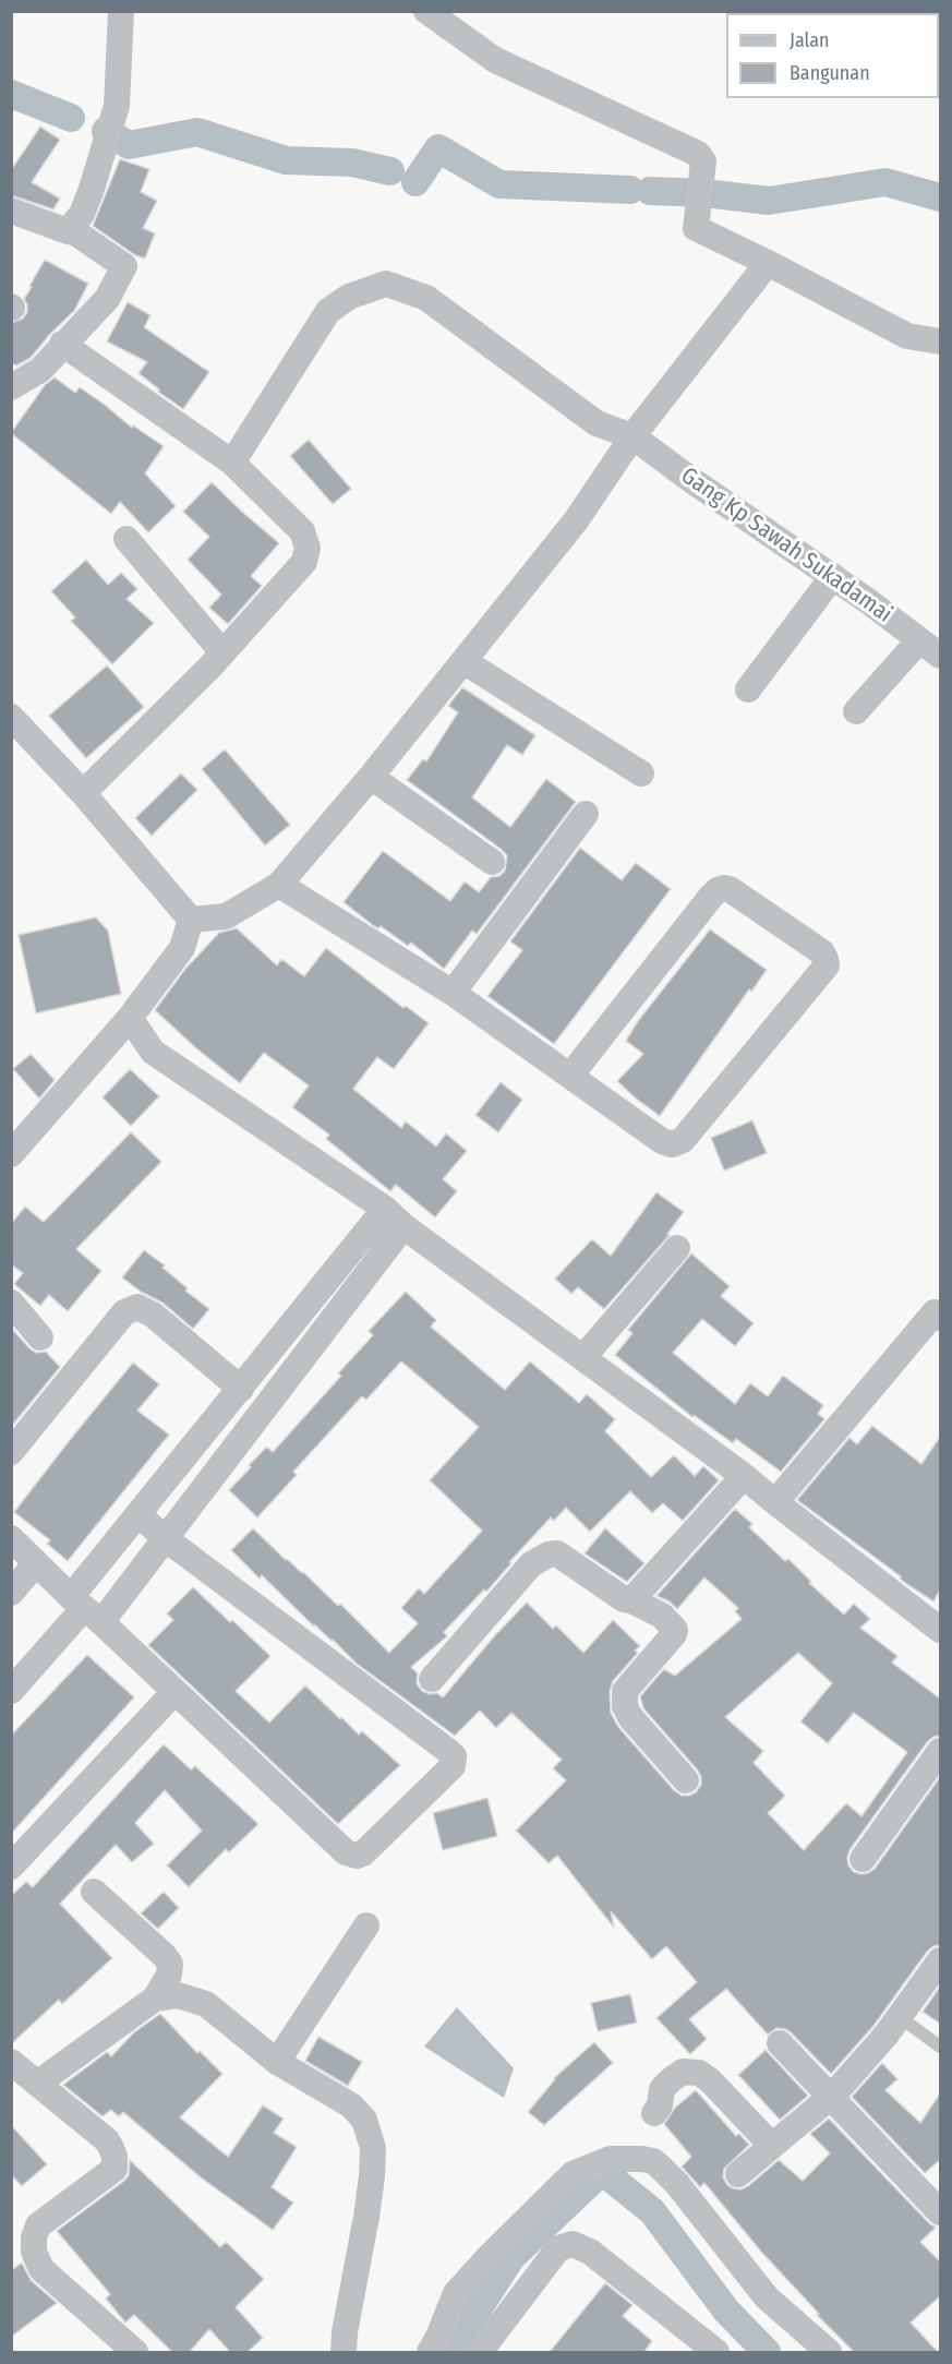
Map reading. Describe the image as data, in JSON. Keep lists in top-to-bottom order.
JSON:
{
  "streets": {
    "street": ["Gang Kp Sawah Sukadamai"]
  },
  "legend": ["Jalan", "Bangunan"]
}
